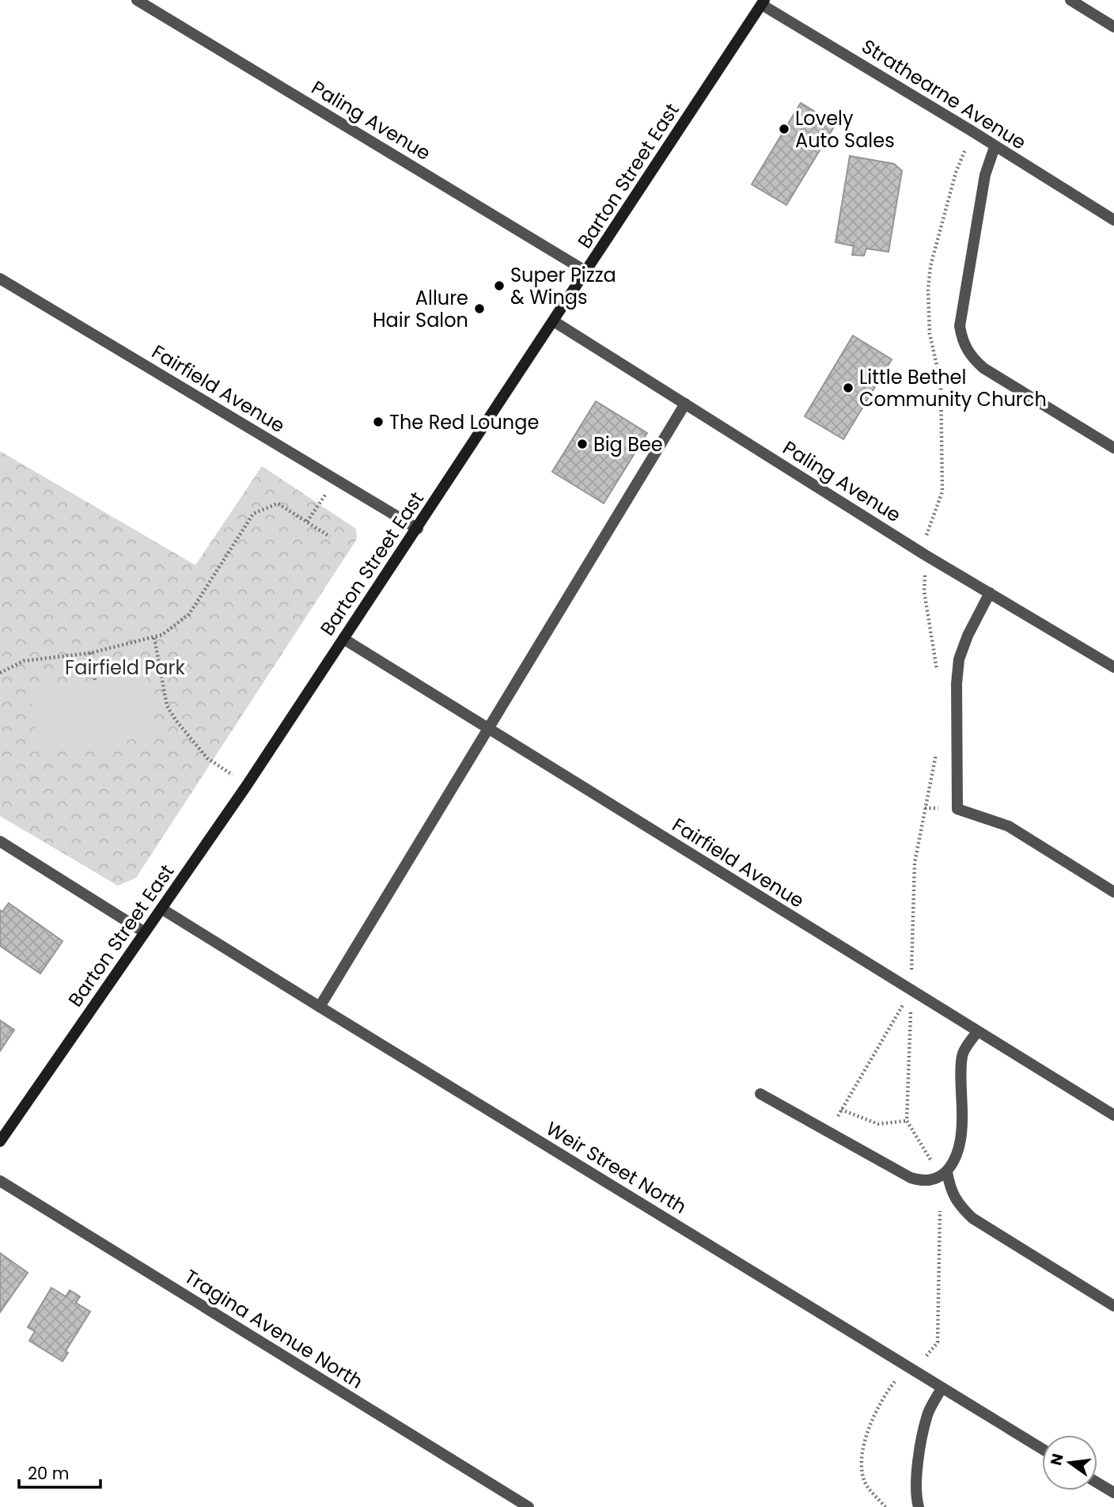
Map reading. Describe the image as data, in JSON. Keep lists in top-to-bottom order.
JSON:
{
  "streets": {
    "main road": ["Barton Street East"],
    "street": [
      "Strathearne Avenue",
      "Paling Avenue",
      "Fairfield Avenue",
      "Weir Street North",
      "Tragina Avenue North"
    ]
  },
  "crossings": [
    ["Strathearne Avenue", "Barton Street East"],
    ["Paling Avenue", "Barton Street East"],
    ["Barton Street East", "Fairfield Avenue"],
    ["Barton Street East", "Weir Street North"]
  ],
  "parks": ["Fairfield Park"],
  "places": [
    "Lovely Auto Sales",
    "Super Pizza & Wings",
    "Allure Hair Salon",
    "Little Bethel Community Church",
    "The Red Lounge",
    "Big Bee"
  ],
  "scale_bar": "20 m",
  "north": "left"
}
